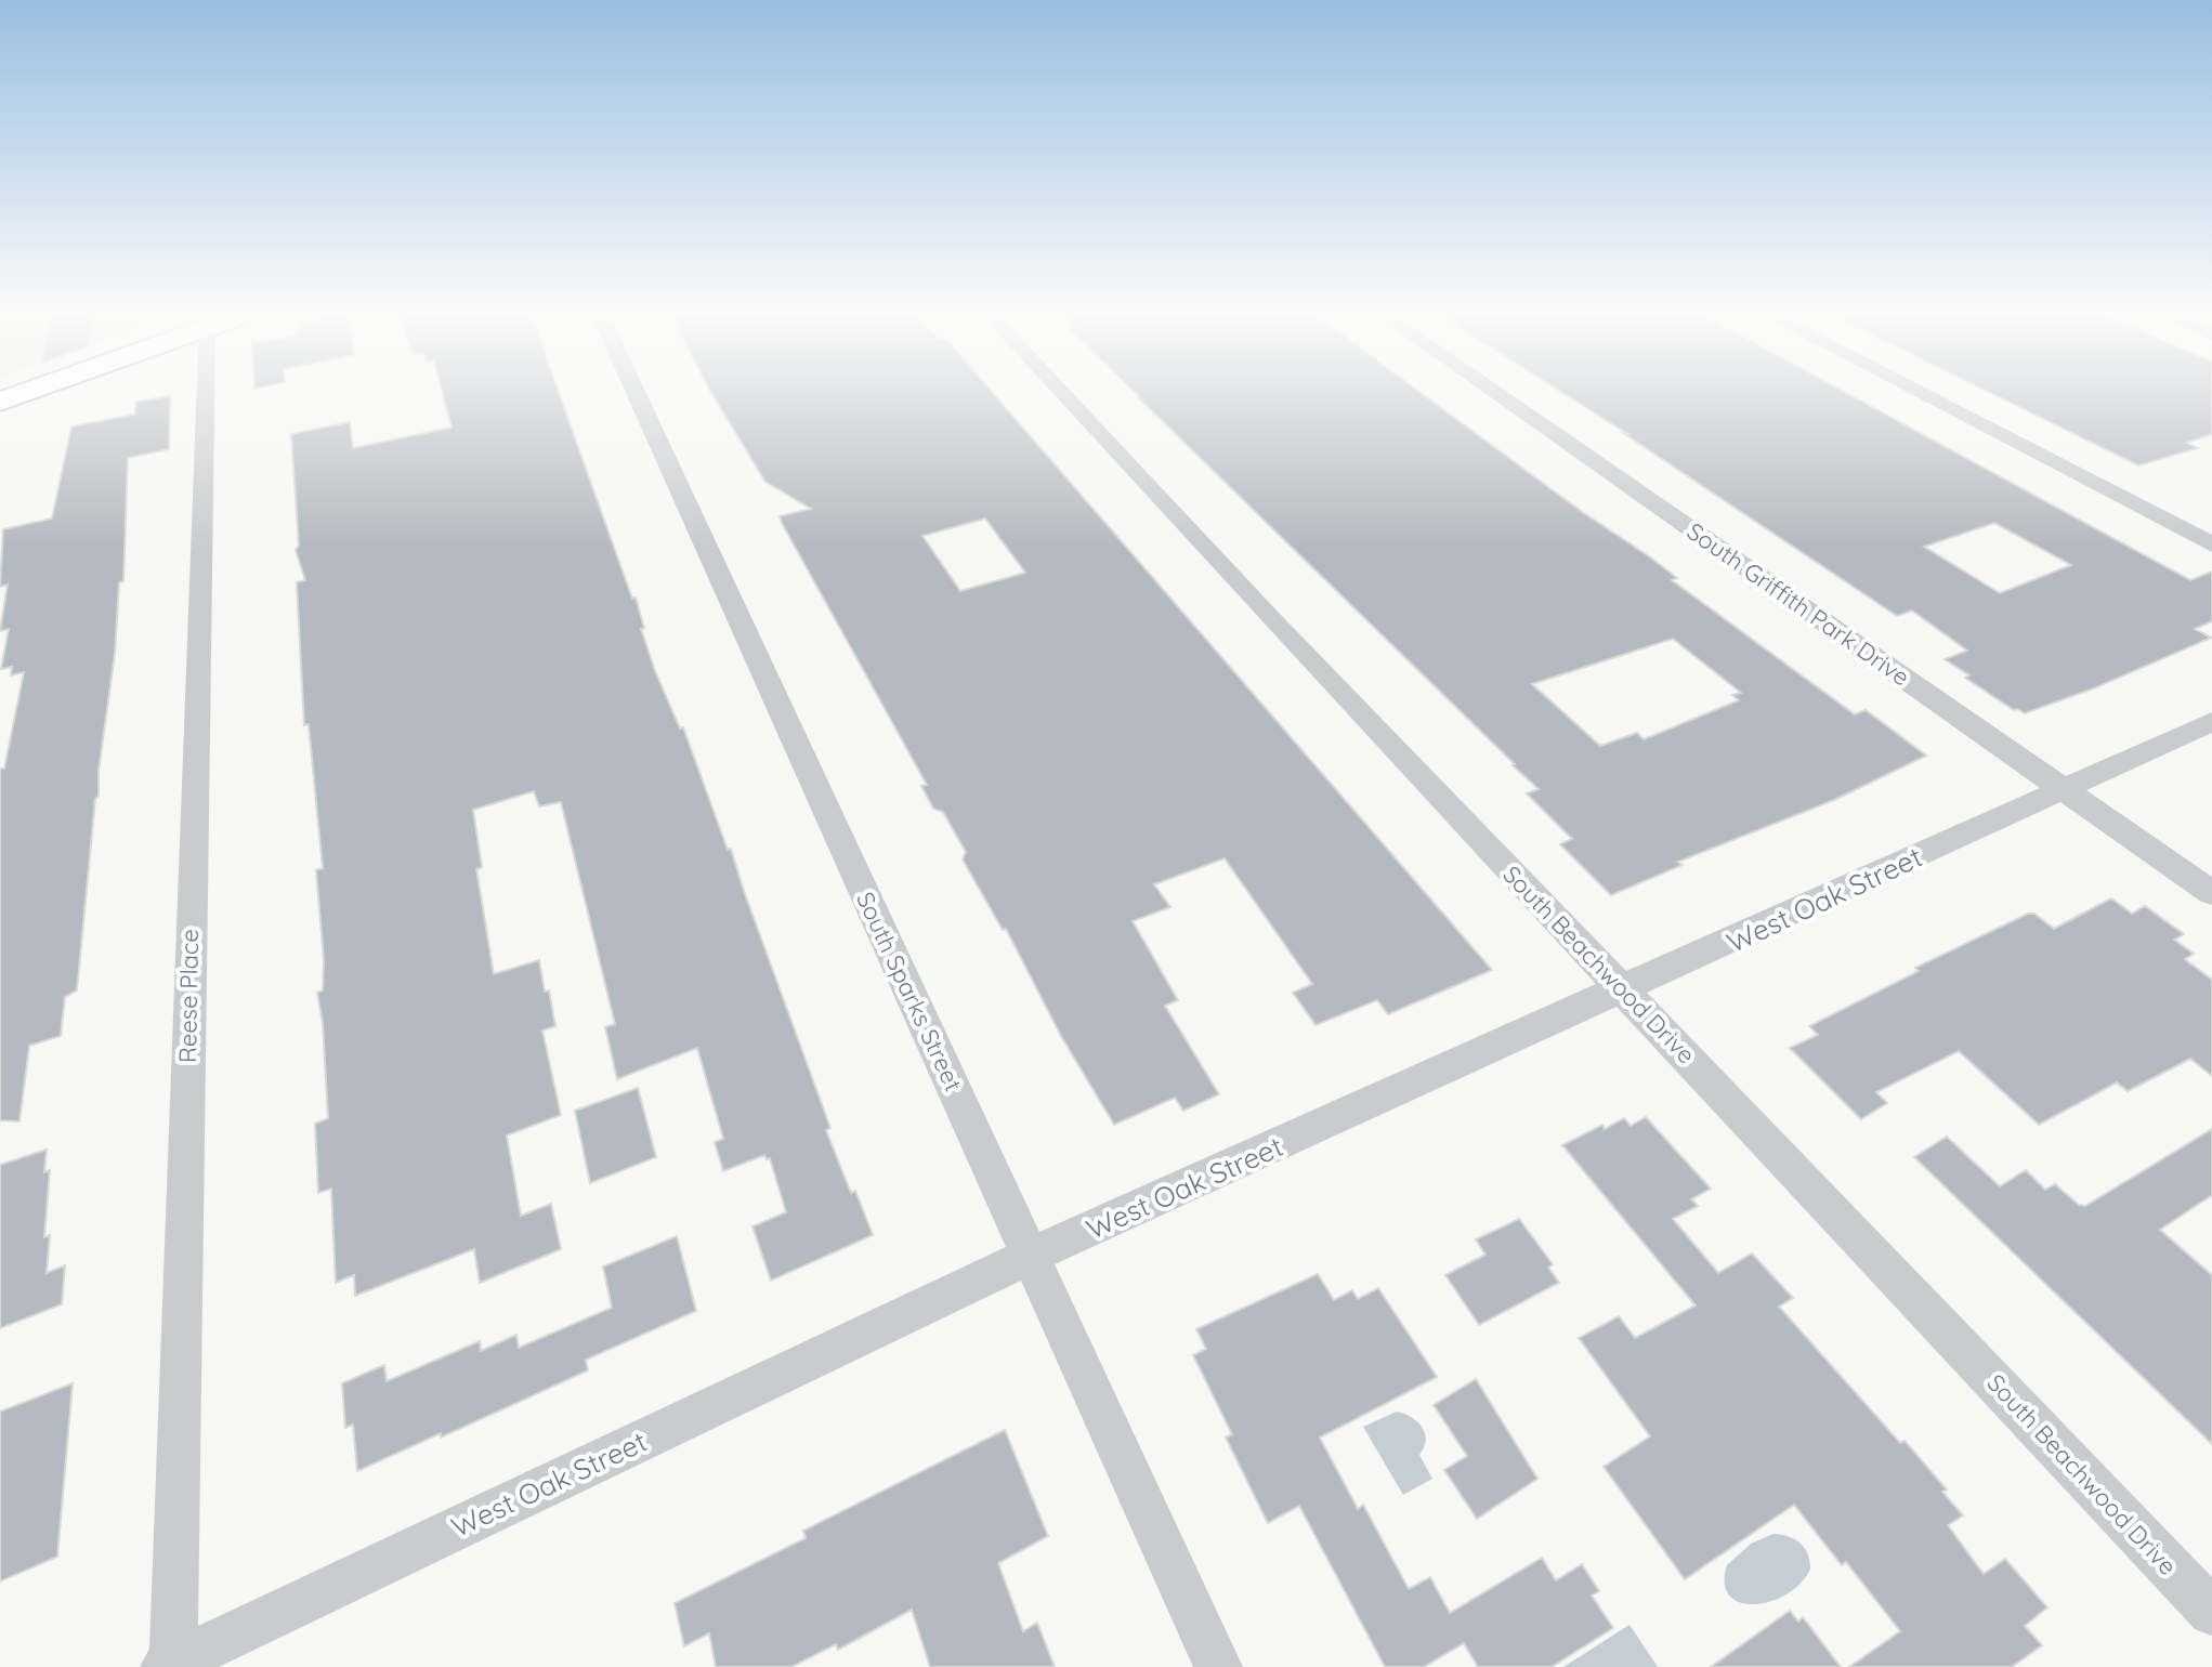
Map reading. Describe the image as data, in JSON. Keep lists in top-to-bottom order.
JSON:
{
  "streets": {
    "street": [
      "South Griffith Park Drive",
      "West Oak Street",
      "South Beachwood Drive",
      "South Sparks Street",
      "Reese Place"
    ]
  },
  "crossings": [
    ["South Griffith Park Drive", "West Oak Street"],
    ["West Oak Street", "South Beachwood Drive"],
    ["West Oak Street", "South Sparks Street"],
    ["West Oak Street", "Reese Place"]
  ]
}
